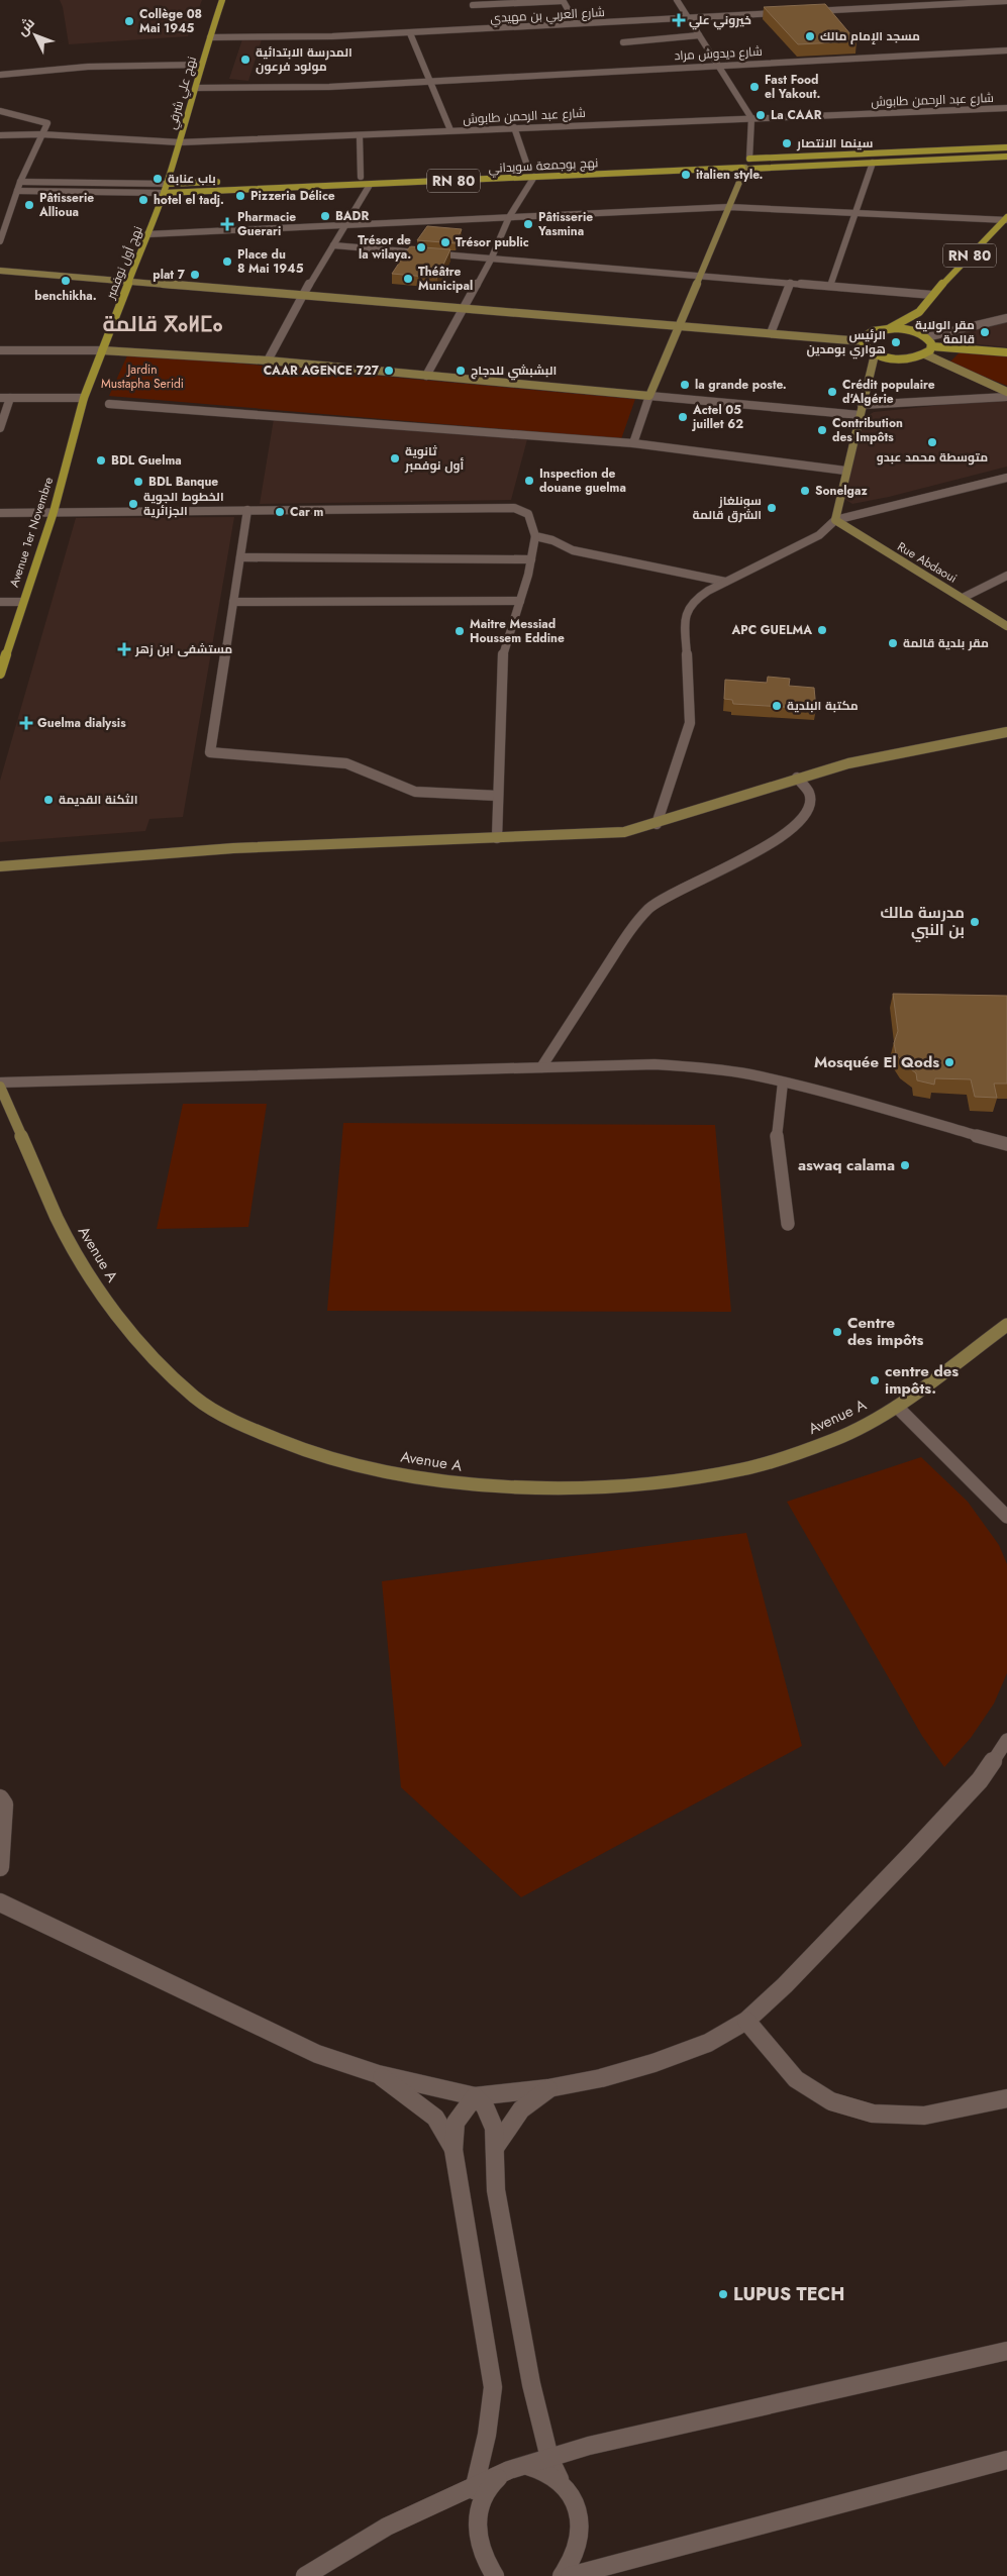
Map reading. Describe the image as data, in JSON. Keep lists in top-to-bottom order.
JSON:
{
  "streets": {
    "main road": [
      "نهج علي شرفي",
      "نهج بوجمعة سويداني",
      "RN 80",
      "نهج أول نوفمبر",
      "Avenue 1er Novembre",
      "Rue Abdaoui",
      "Avenue A"
    ],
    "street": ["شارع العربي بن مهيدي", "شارع ديدوش مراد", "شارع عبد الرحمن طابوش"]
  },
  "crossings": [
    ["شارع العربي بن مهيدي", "نهج علي شرفي"],
    ["شارع ديدوش مراد", "نهج علي شرفي"],
    ["نهج علي شرفي", "شارع عبد الرحمن طابوش"],
    ["نهج علي شرفي", "نهج بوجمعة سويداني"],
    ["نهج علي شرفي", "نهج أول نوفمبر"],
    ["نهج بوجمعة سويداني", "نهج أول نوفمبر"],
    ["نهج أول نوفمبر", "Avenue 1er Novembre"]
  ],
  "districts": ["قالمة ⴳⴰⵍⵎⴰ"],
  "parks": ["Jardin Mustapha Seridi"],
  "places": {
    "health": [
      "خيروني علي",
      "Pharmacie Guerari",
      "مستشفى ابن زهر",
      "Guelma dialysis"
    ],
    "other": [
      "Collège 08 Mai 1945",
      "مسجد الإمام مالك",
      "المدرسة الابتدائية مولود فرعون",
      "Fast Food el Yakout.",
      "La CAAR",
      "سينما الانتصار",
      "italien style.",
      "باب عنابة",
      "Pizzeria Délice",
      "hotel el tadj.",
      "Pâtisserie Allioua",
      "BADR",
      "Pâtisserie Yasmina",
      "Trésor public",
      "Trésor de la wilaya.",
      "Place du 8 Mai 1945",
      "plat 7",
      "Théâtre Municipal",
      "benchikha.",
      "مقر الولاية قالمة",
      "الرئيس هواري بومدين",
      "CAAR AGENCE 727",
      "البشبشي للدجاج",
      "la grande poste.",
      "Crédit populaire d'Algérie",
      "Actel 05 juillet 62",
      "Contribution des Impôts",
      "متوسطة محمد عبدو",
      "ثانوية أول نوفمبر",
      "BDL Guelma",
      "Inspection de douane guelma",
      "BDL Banque",
      "Sonelgaz",
      "الخطوط الجوية الجزائرية",
      "سونلغاز الشرق قالمة",
      "Car m",
      "APC GUELMA",
      "Maitre Messiad Houssem Eddine",
      "مقر بلدية قالمة",
      "مكتبة البلدية",
      "الثكنة القديمة",
      "مدرسة مالك بن النبي",
      "Mosquée El Qods",
      "aswaq calama",
      "Centre des impôts",
      "centre des impôts.",
      "LUPUS TECH"
    ]
  },
  "north": "top left"
}
